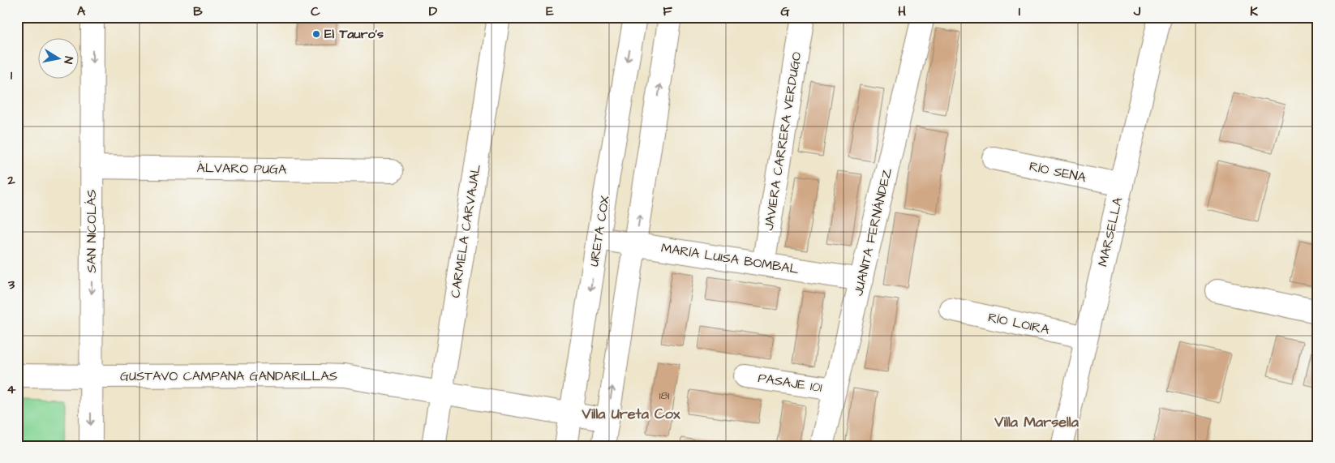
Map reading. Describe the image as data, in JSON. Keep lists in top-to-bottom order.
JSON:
{
  "streets": {
    "street": [
      "JAVIERA CARRERA VERDUGO",
      "ÁLVARO PUGA",
      "RÍO SENA",
      "SAN NICOLÁS",
      "CARMELA CARVAJAL",
      "URETA COX",
      "JUANITA FERNÁNDEZ",
      "MARSELLA",
      "MARÍA LUISA BOMBAL",
      "RÍO LOIRA",
      "GUSTAVO CAMPANA GANDARILLAS",
      "PASAJE 101"
    ]
  },
  "crossings": [
    ["JAVIERA CARRERA VERDUGO", "MARÍA LUISA BOMBAL"],
    ["ÁLVARO PUGA", "SAN NICOLÁS"],
    ["RÍO SENA", "MARSELLA"],
    ["SAN NICOLÁS", "GUSTAVO CAMPANA GANDARILLAS"],
    ["CARMELA CARVAJAL", "GUSTAVO CAMPANA GANDARILLAS"],
    ["URETA COX", "MARÍA LUISA BOMBAL"],
    ["URETA COX", "GUSTAVO CAMPANA GANDARILLAS"],
    ["JUANITA FERNÁNDEZ", "MARÍA LUISA BOMBAL"],
    ["JUANITA FERNÁNDEZ", "PASAJE 101"],
    ["MARSELLA", "RÍO LOIRA"]
  ],
  "one_way": ["SAN NICOLÁS"],
  "districts": ["Villa Ureta Cox", "Villa Marsella"],
  "places": ["El Tauro's"],
  "house_numbers": ["181"],
  "north": "right",
  "grid": {
    "columns": [
      "A",
      "B",
      "C",
      "D",
      "E",
      "F",
      "G",
      "H",
      "I",
      "J",
      "K"
    ],
    "rows": [
      "1",
      "2",
      "3",
      "4"
    ]
  }
}
